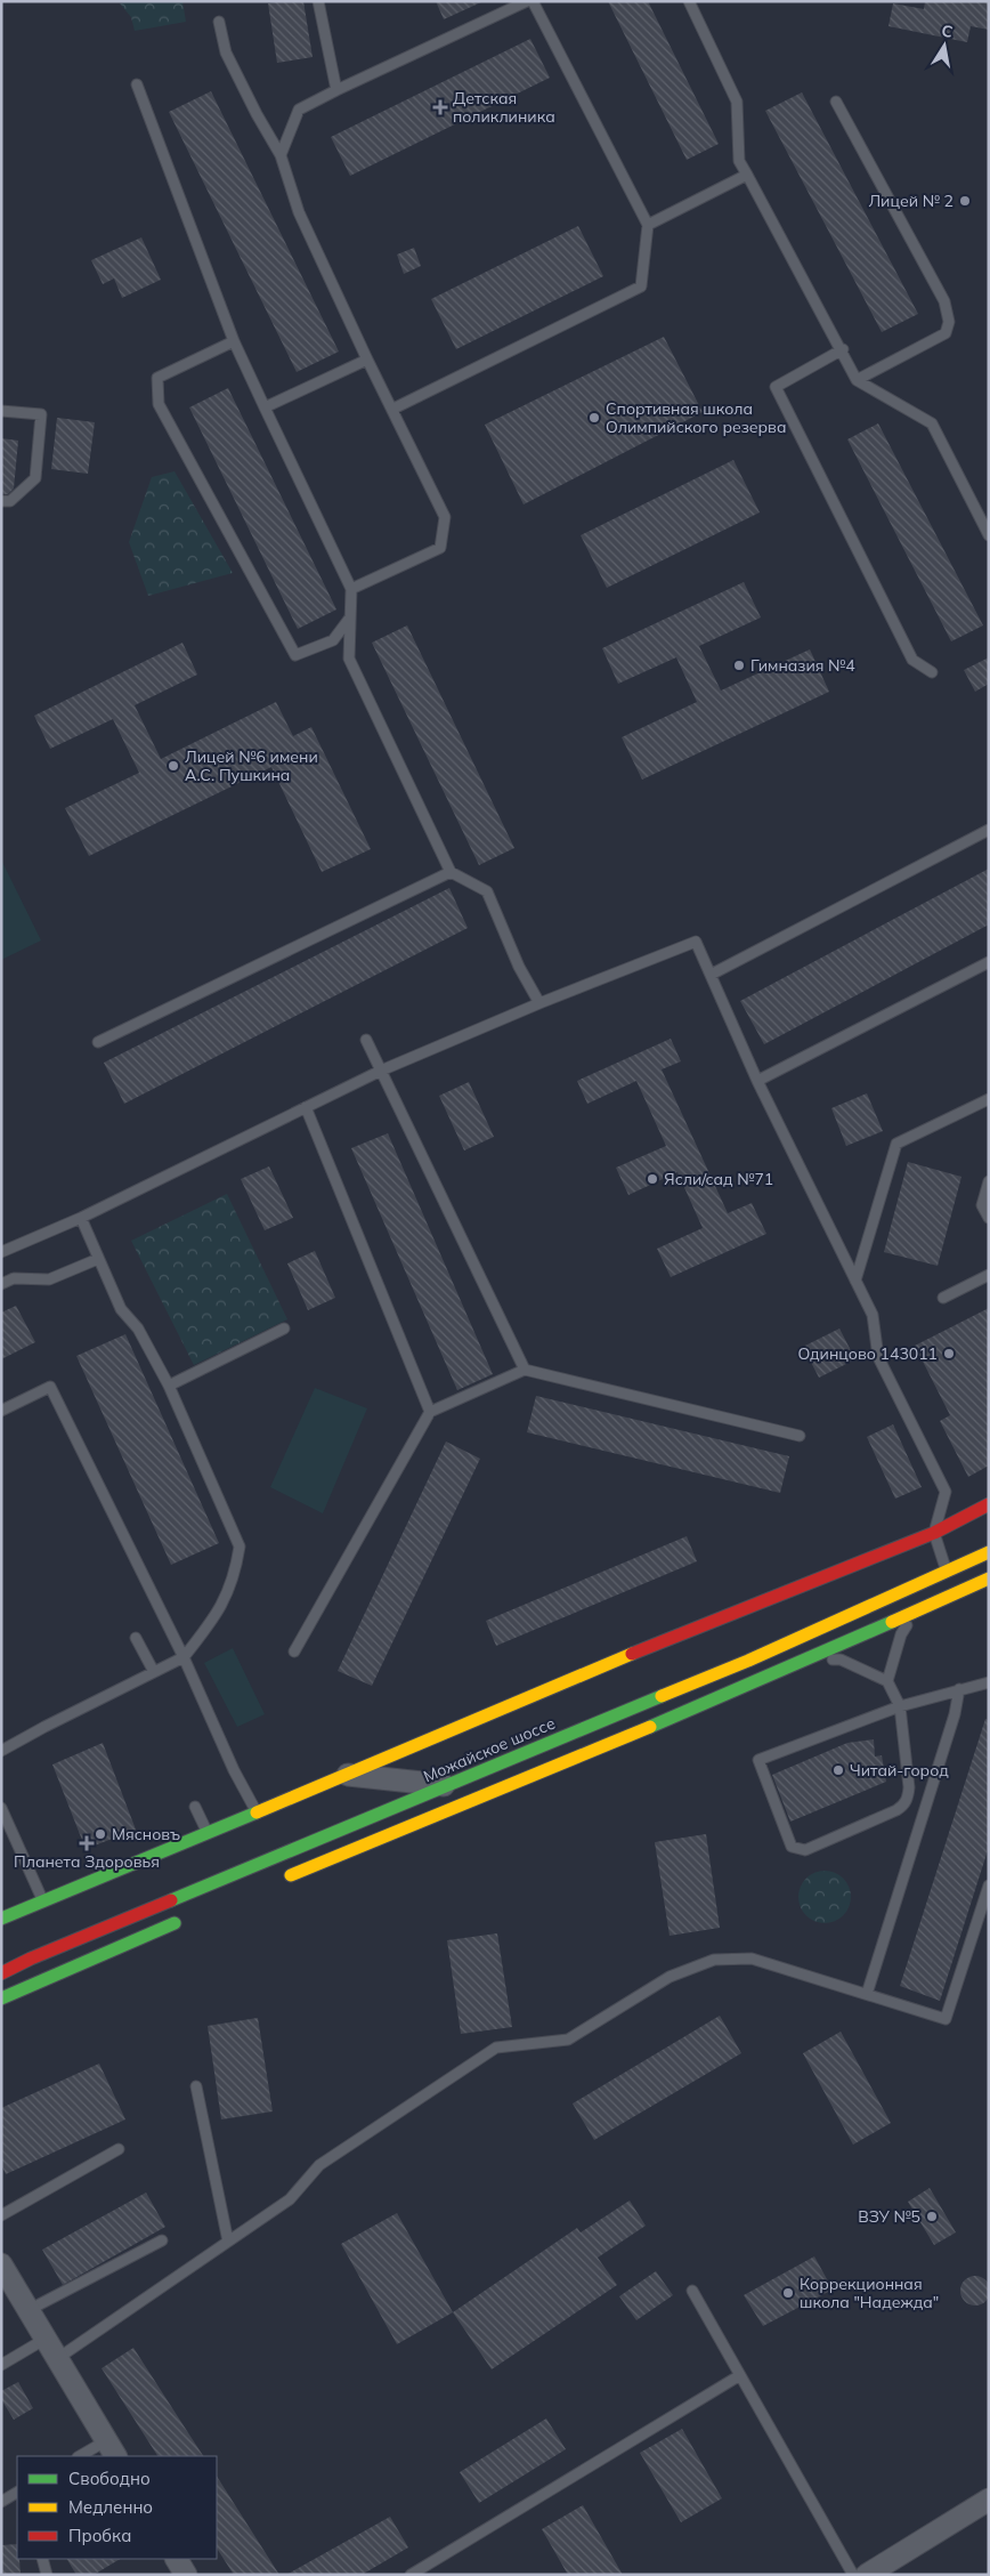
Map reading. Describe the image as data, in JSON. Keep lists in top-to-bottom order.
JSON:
{
  "streets": {
    "main road": ["Можайское шоссе"]
  },
  "places": {
    "health": ["Детская поликлиника", "Планета Здоровья"],
    "other": [
      "Лицей № 2",
      "Спортивная школа Олимпийского резерва",
      "Гимназия №4",
      "Лицей №6 имени А.С. Пушкина",
      "Ясли/сад №71",
      "Одинцово 143011",
      "Читай-город",
      "Мясновъ",
      "ВЗУ №5",
      "Коррекционная школа \"Надежда\""
    ]
  },
  "legend": ["Свободно", "Медленно", "Пробка"],
  "north": "top"
}
